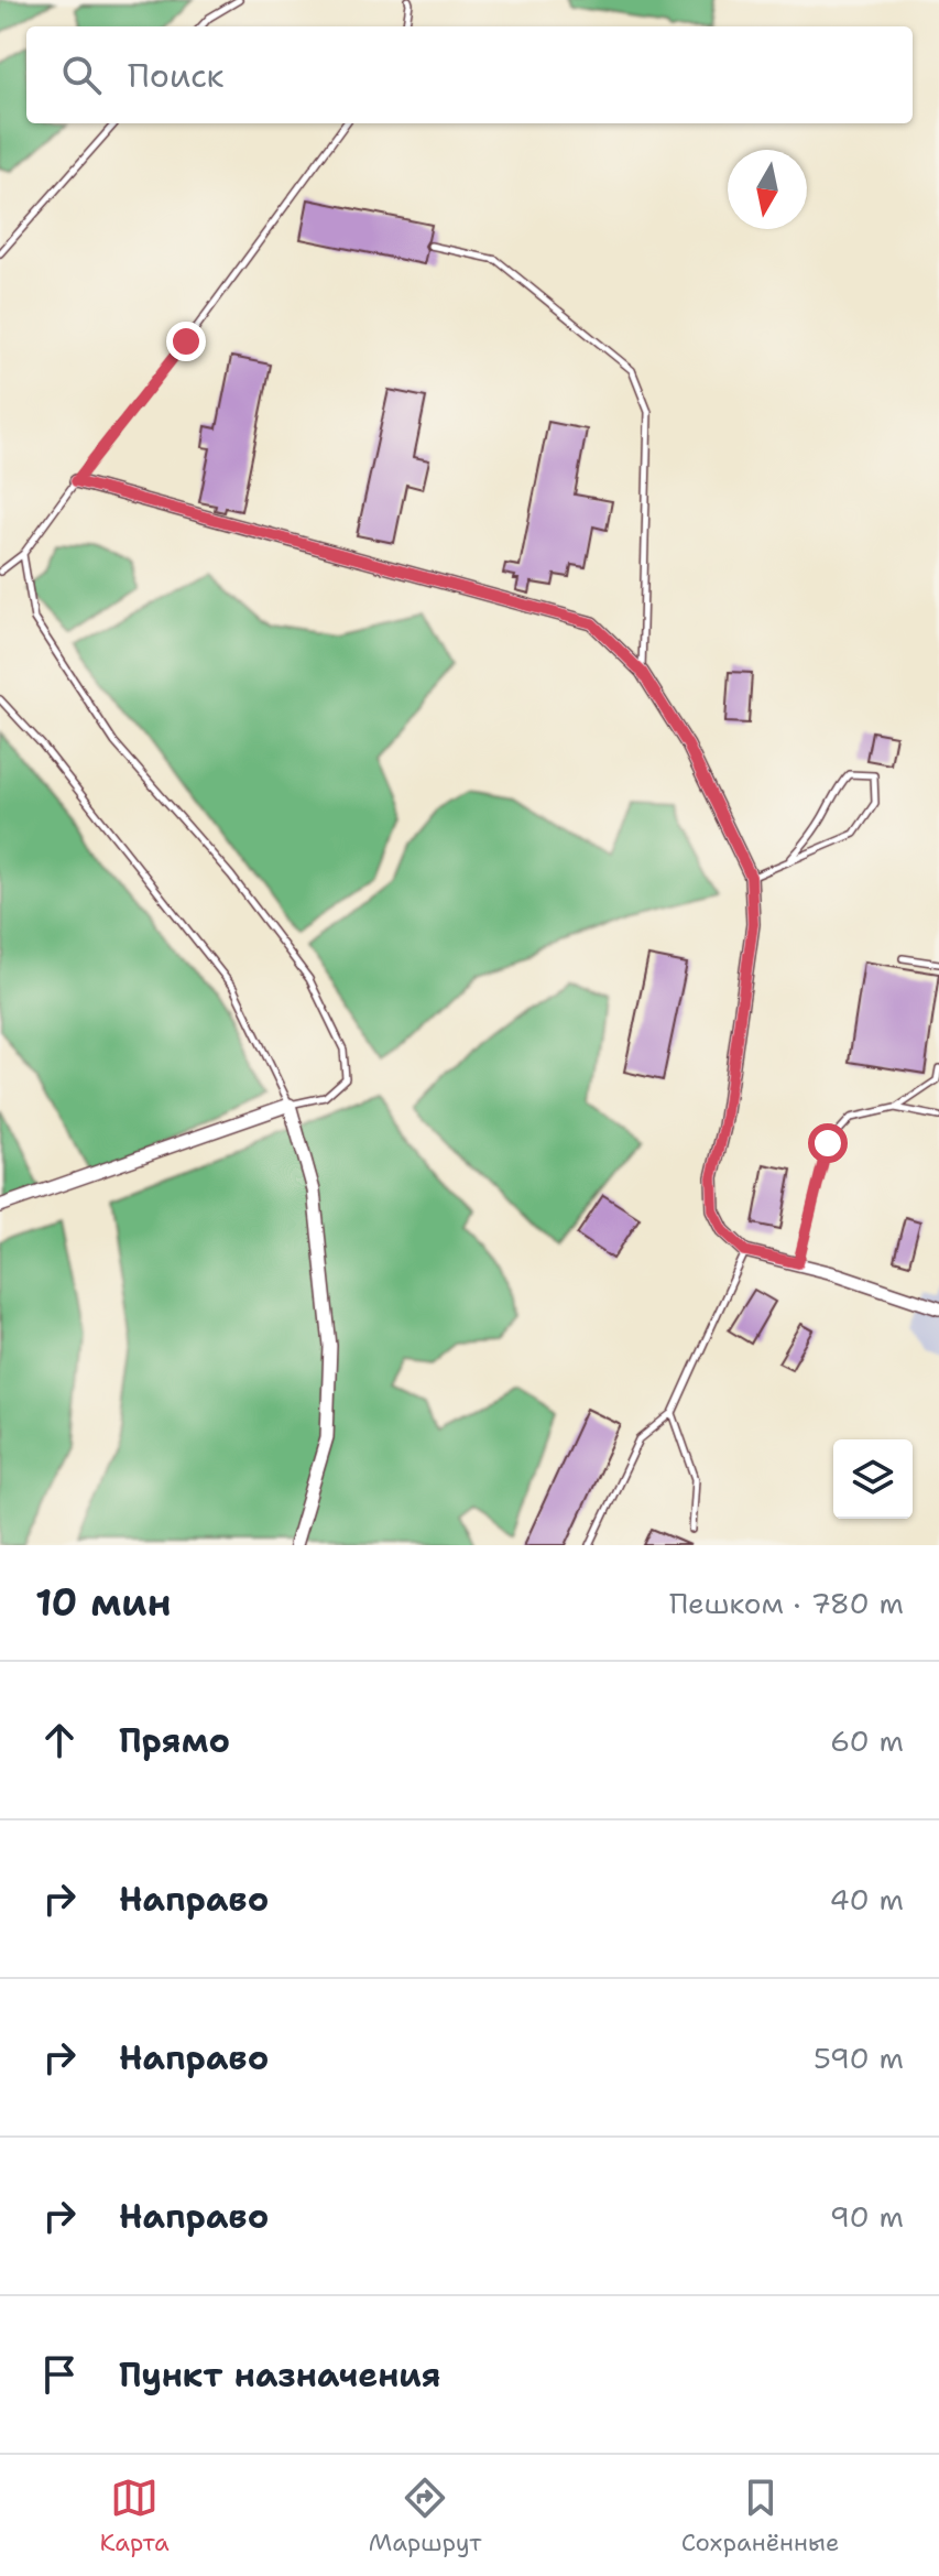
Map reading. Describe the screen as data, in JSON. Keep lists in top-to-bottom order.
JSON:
{
  "north": "bottom",
  "page": {
    "search": "Поиск",
    "heading": ["10 мин", "Пешком · 780 m"],
    "list": [
      ["Прямо", "60 m"],
      ["Направо", "40 m"],
      ["Направо", "590 m"],
      ["Направо", "90 m"],
      "Пункт назначения"
    ],
    "nav": ["Карта", "Маршрут", "Сохранённые"]
  }
}
